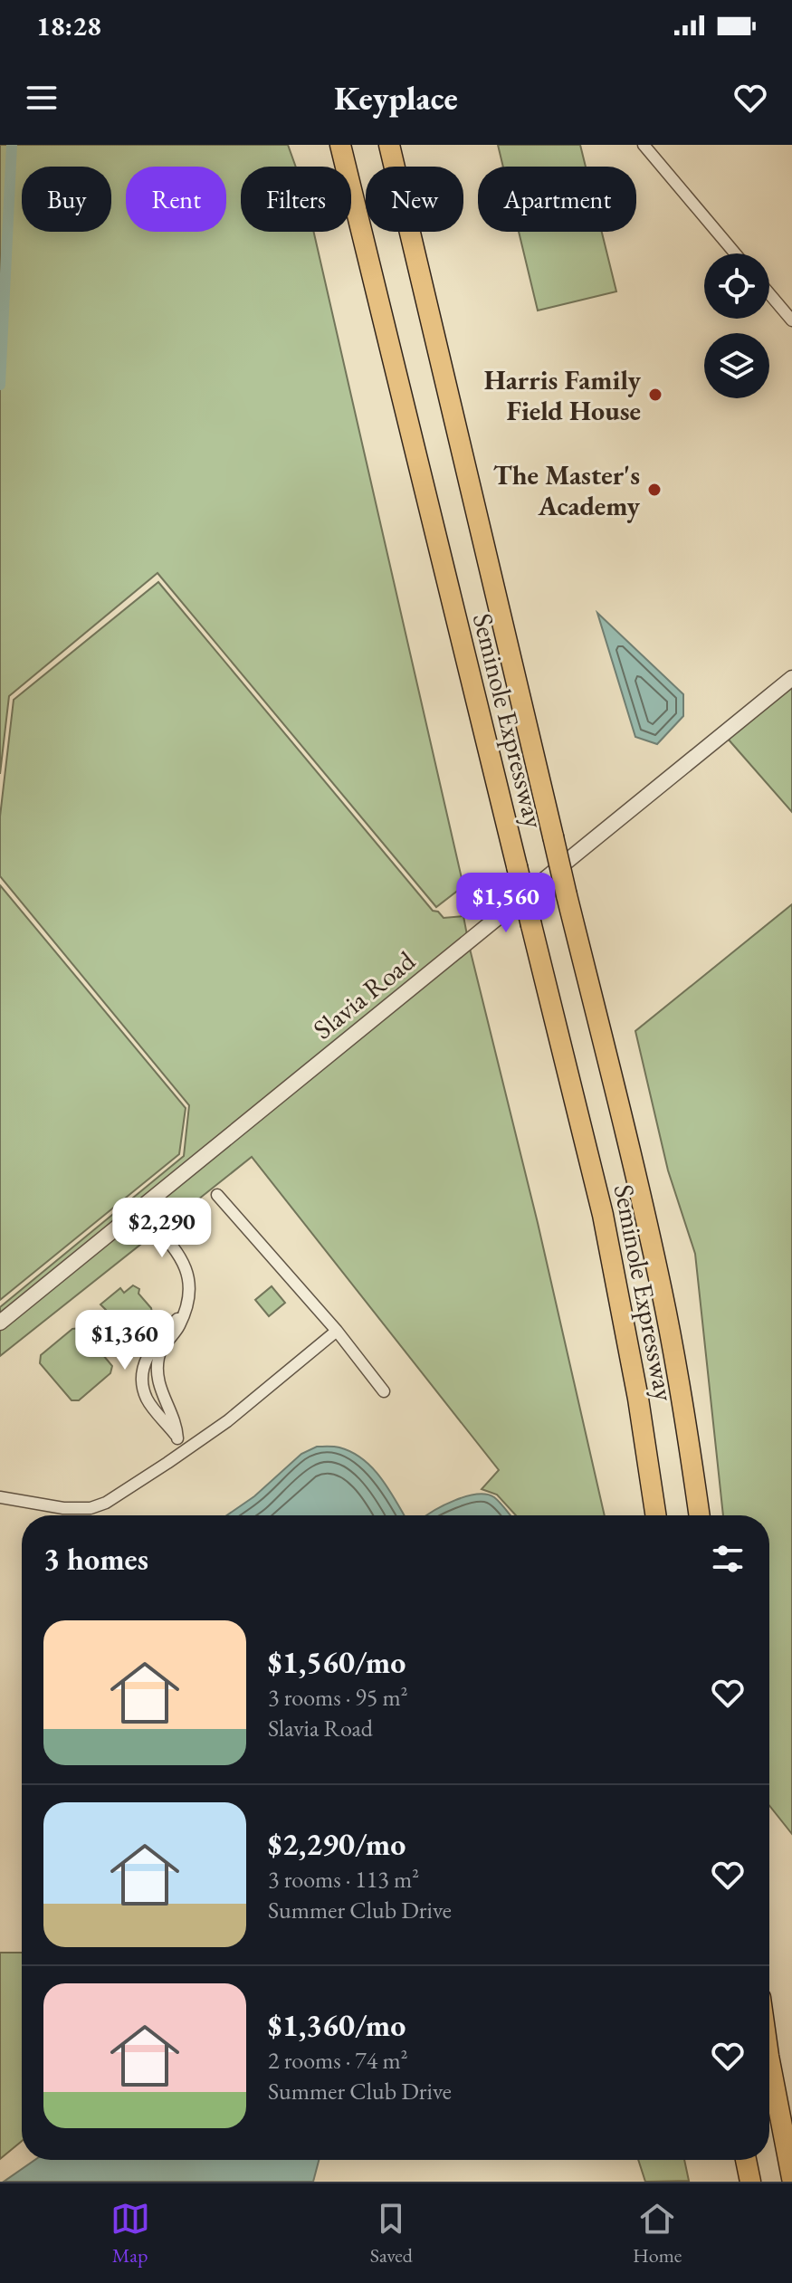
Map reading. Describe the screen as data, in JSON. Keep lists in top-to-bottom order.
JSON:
{
  "streets": {
    "highway": ["Seminole Expressway"],
    "street": ["Slavia Road"]
  },
  "places": ["Harris Family Field House", "The Master's Academy"],
  "page": {
    "status": "18:28",
    "header": "Keyplace",
    "chip": [
      "Buy",
      "Rent",
      "Filters",
      "New",
      "Apartment"
    ],
    "price": ["$1,560", "$2,290", "$1,360"],
    "heading": "3 homes",
    "list": [
      {
        "name": "$1,560/mo",
        "note": "3 rooms · 95 m² · Slavia Road"
      },
      {
        "name": "$2,290/mo",
        "note": "3 rooms · 113 m² · Summer Club Drive"
      },
      {
        "name": "$1,360/mo",
        "note": "2 rooms · 74 m² · Summer Club Drive"
      }
    ],
    "tabs": ["Map", "Saved", "Home"]
  }
}
